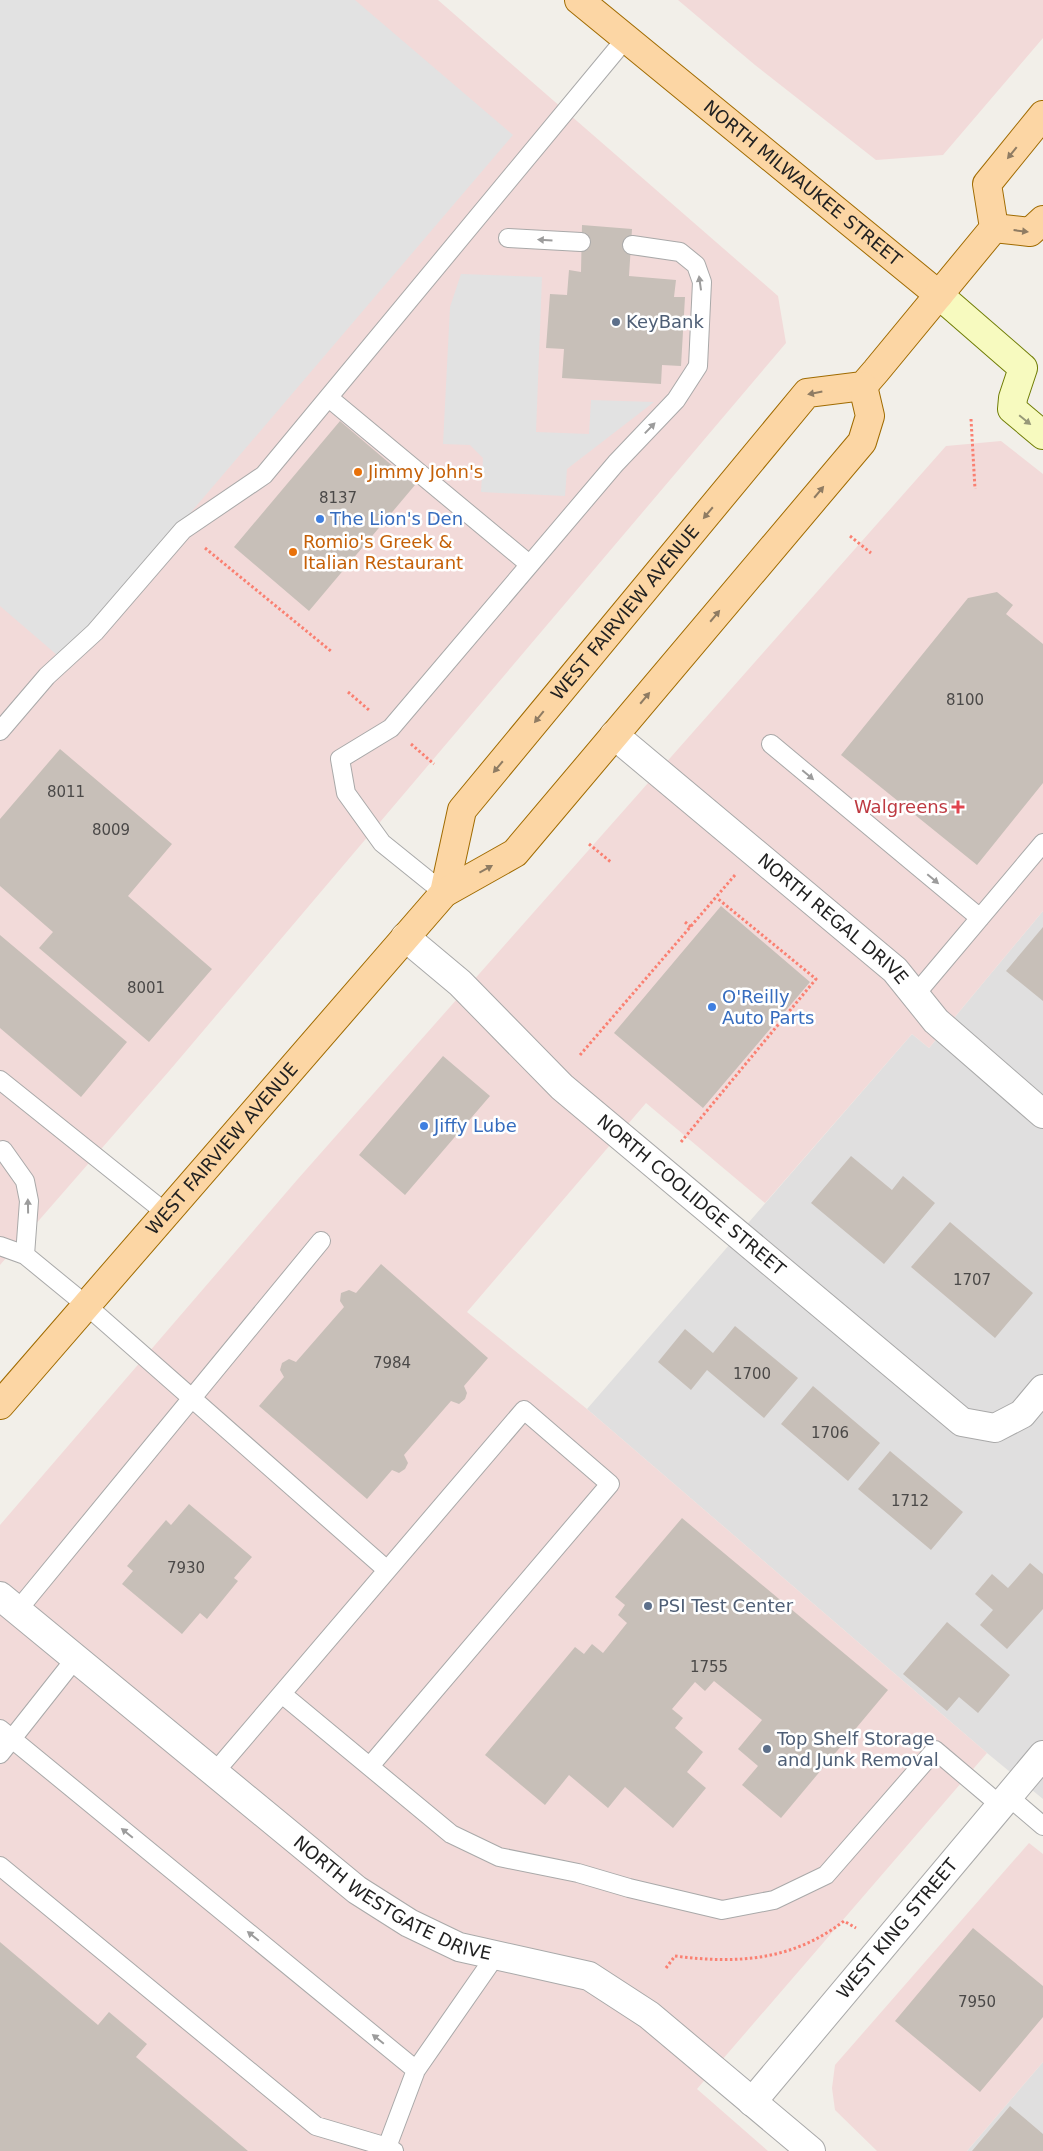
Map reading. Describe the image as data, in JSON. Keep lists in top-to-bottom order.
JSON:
{
  "streets": {
    "main road": ["NORTH MILWAUKEE STREET", "WEST FAIRVIEW AVENUE"],
    "street": [
      "NORTH REGAL DRIVE",
      "NORTH COOLIDGE STREET",
      "NORTH WESTGATE DRIVE",
      "WEST KING STREET"
    ]
  },
  "crossings": [
    ["WEST FAIRVIEW AVENUE", "NORTH REGAL DRIVE"],
    ["WEST FAIRVIEW AVENUE", "NORTH COOLIDGE STREET"],
    ["NORTH WESTGATE DRIVE", "WEST KING STREET"]
  ],
  "places": {
    "other": [
      "KeyBank",
      "Jimmy John's",
      "The Lion's Den",
      "Romio's Greek & Italian Restaurant",
      "O'Reilly Auto Parts",
      "Jiffy Lube",
      "PSI Test Center",
      "Top Shelf Storage and Junk Removal"
    ],
    "health": ["Walgreens"]
  },
  "house_numbers": [
    "8137",
    "8100",
    "8011",
    "8009",
    "8001",
    "1707",
    "7984",
    "1700",
    "1706",
    "1712",
    "7930",
    "1755",
    "7950"
  ]
}
